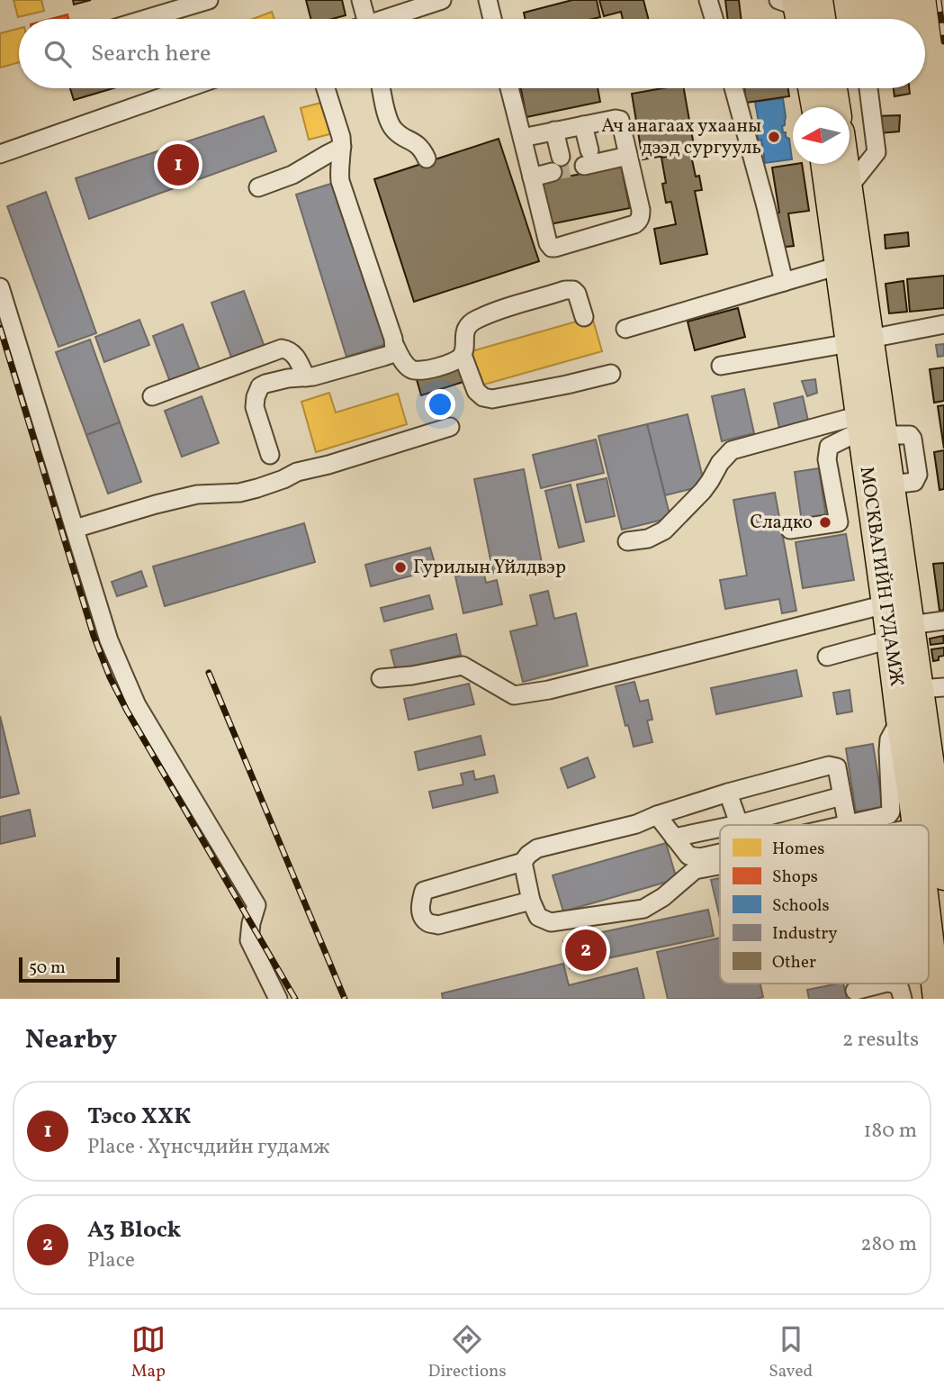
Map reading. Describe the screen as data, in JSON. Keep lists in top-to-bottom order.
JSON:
{
  "streets": {
    "highway": ["МОСКВАГИЙН ГУДАМЖ"]
  },
  "places": ["Ач анагаах ухааны дээд сургууль", "Сладко", "Гурилын Үйлдвэр"],
  "legend": [
    "Homes",
    "Shops",
    "Schools",
    "Industry",
    "Other"
  ],
  "scale_bar": "50 m",
  "north": "left",
  "page": {
    "search": "Search here",
    "pins": ["1", "2"],
    "scale": "50 m",
    "heading": ["Nearby", "2 results"],
    "list": [
      {
        "mark": "1",
        "name": "Тэсо ХХК",
        "note": "Place · Хүнсчдийн гудамж",
        "value": "180 m"
      },
      {
        "mark": "2",
        "name": "A3 Block",
        "note": "Place",
        "value": "280 m"
      }
    ],
    "nav": ["Map", "Directions", "Saved"]
  }
}
